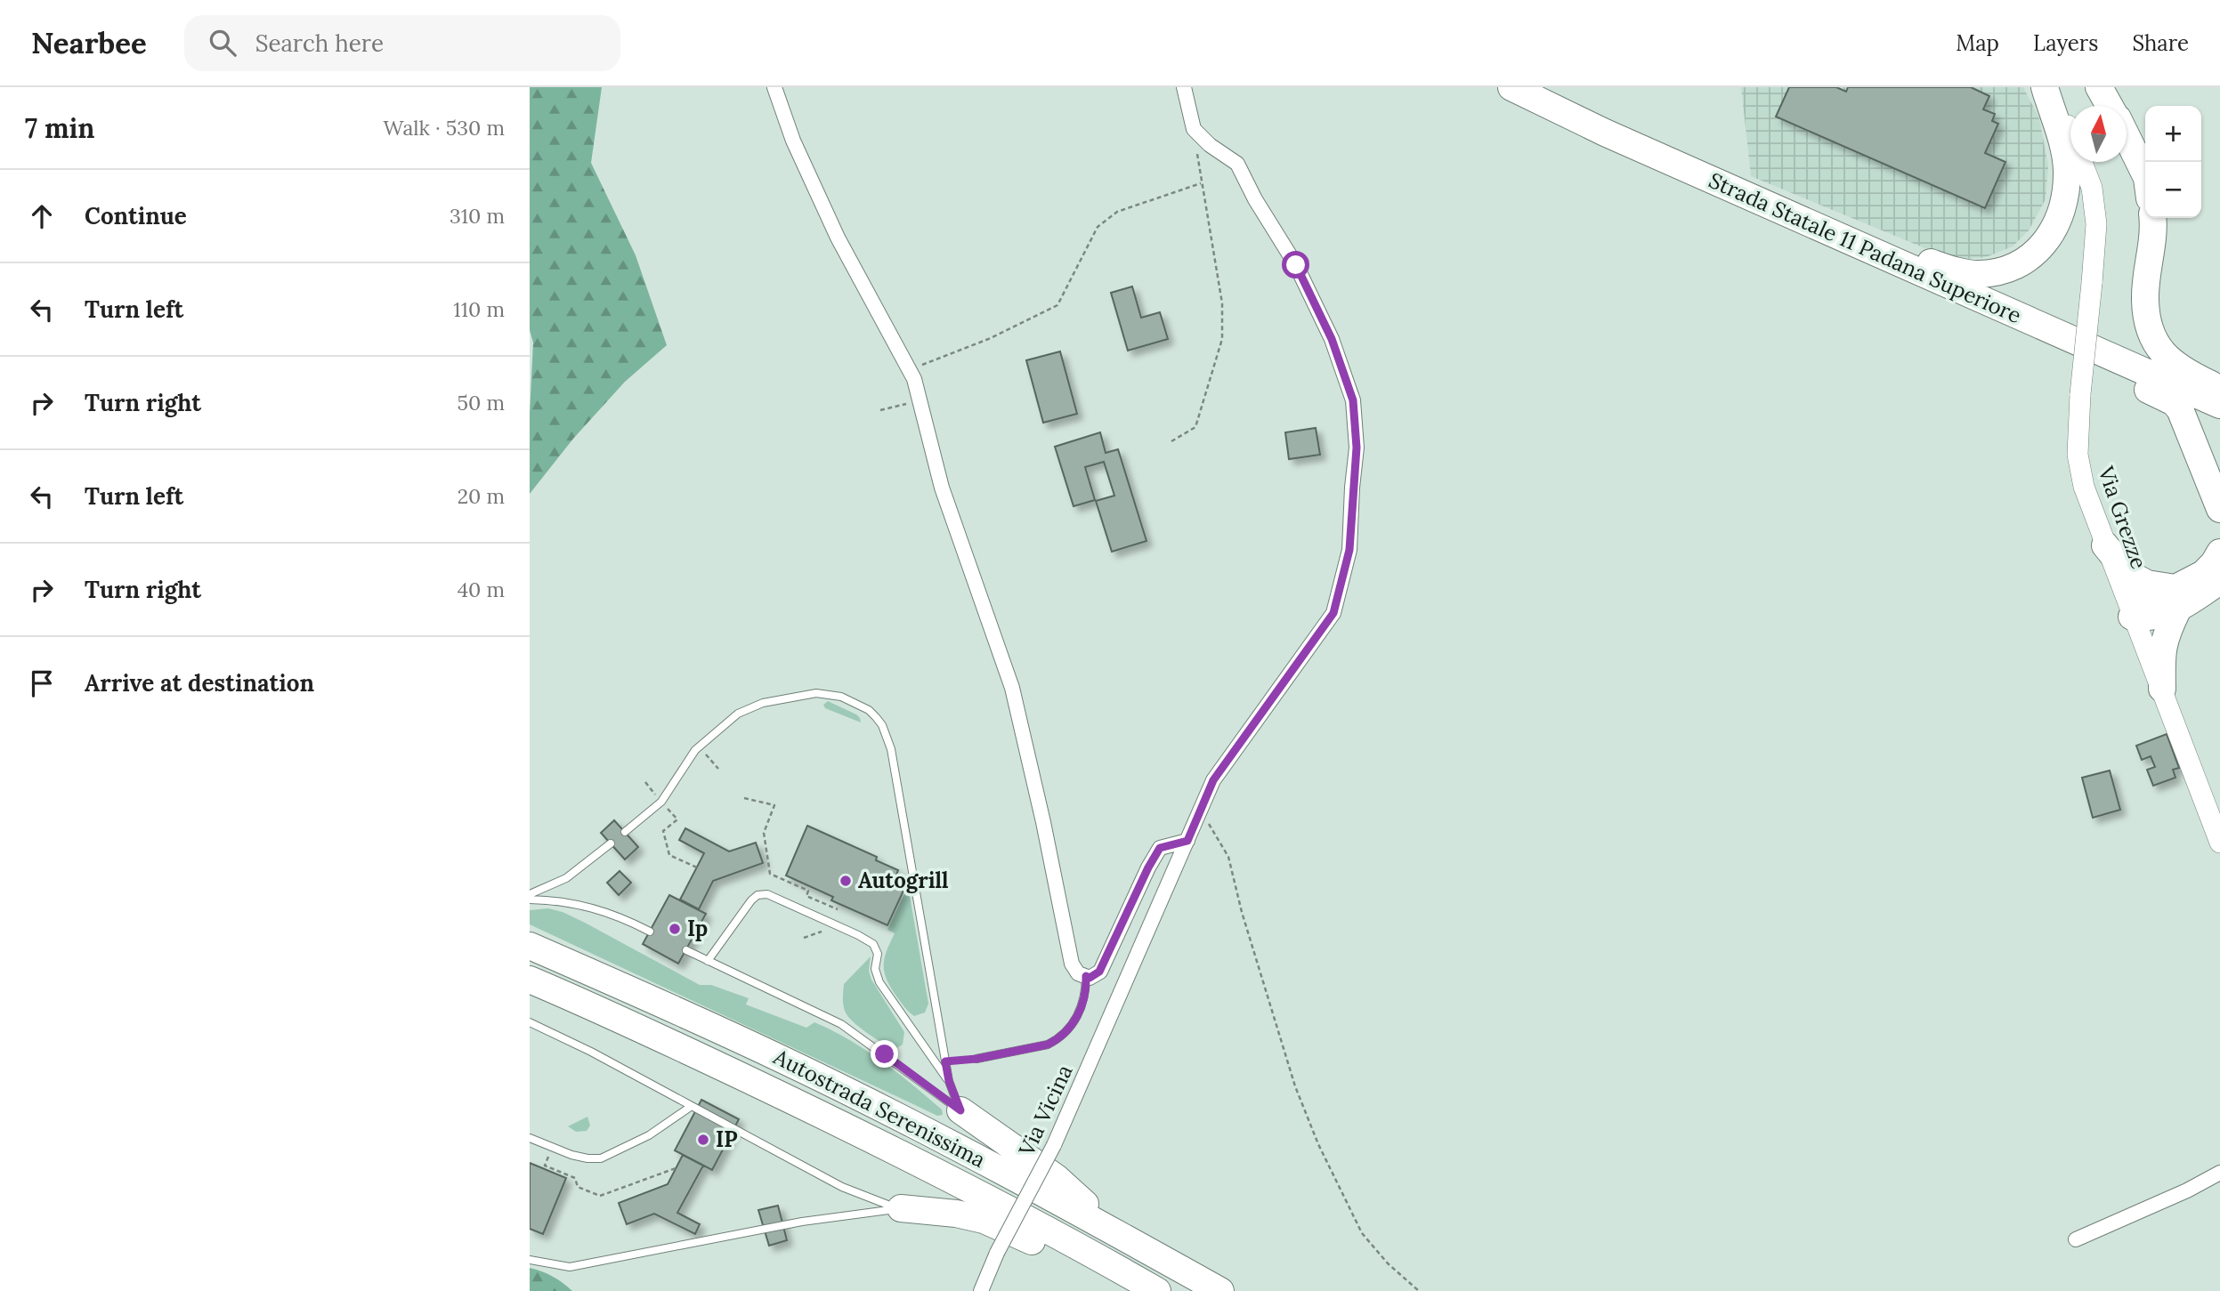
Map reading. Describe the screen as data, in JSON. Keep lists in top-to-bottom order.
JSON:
{
  "streets": {
    "highway": ["Strada Statale 11 Padana Superiore", "Autostrada Serenissima"],
    "street": ["Via Grezze", "Via Vicina"]
  },
  "places": ["Autogrill", "Ip", "IP"],
  "north": "top",
  "page": {
    "header": "Nearbee",
    "search": "Search here",
    "nav": ["Map", "Layers", "Share"],
    "heading": ["7 min", "Walk · 530 m"],
    "map_buttons": ["+", "−"],
    "list": [
      ["Continue", "310 m"],
      ["Turn left", "110 m"],
      ["Turn right", "50 m"],
      ["Turn left", "20 m"],
      ["Turn right", "40 m"],
      "Arrive at destination"
    ]
  }
}
